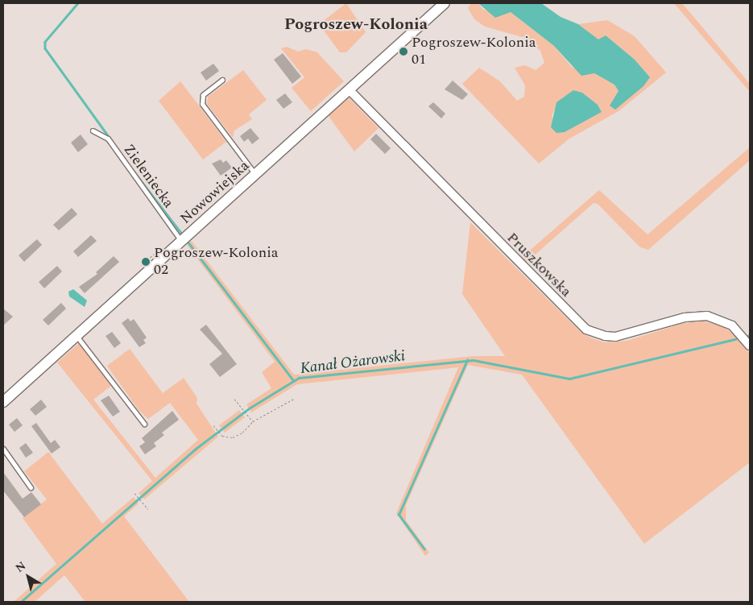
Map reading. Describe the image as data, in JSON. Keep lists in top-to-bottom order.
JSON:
{
  "streets": {
    "street": ["Nowowiejska", "Pruszkowska"],
    "lane": ["Zieleniecka"]
  },
  "crossings": [
    ["Zieleniecka", "Nowowiejska"],
    ["Nowowiejska", "Pruszkowska"]
  ],
  "districts": ["Pogroszew-Kolonia"],
  "water": ["Kanał Ożarowski"],
  "places": ["Pogroszew-Kolonia 01", "Pogroszew-Kolonia 02"],
  "north": "top left"
}
